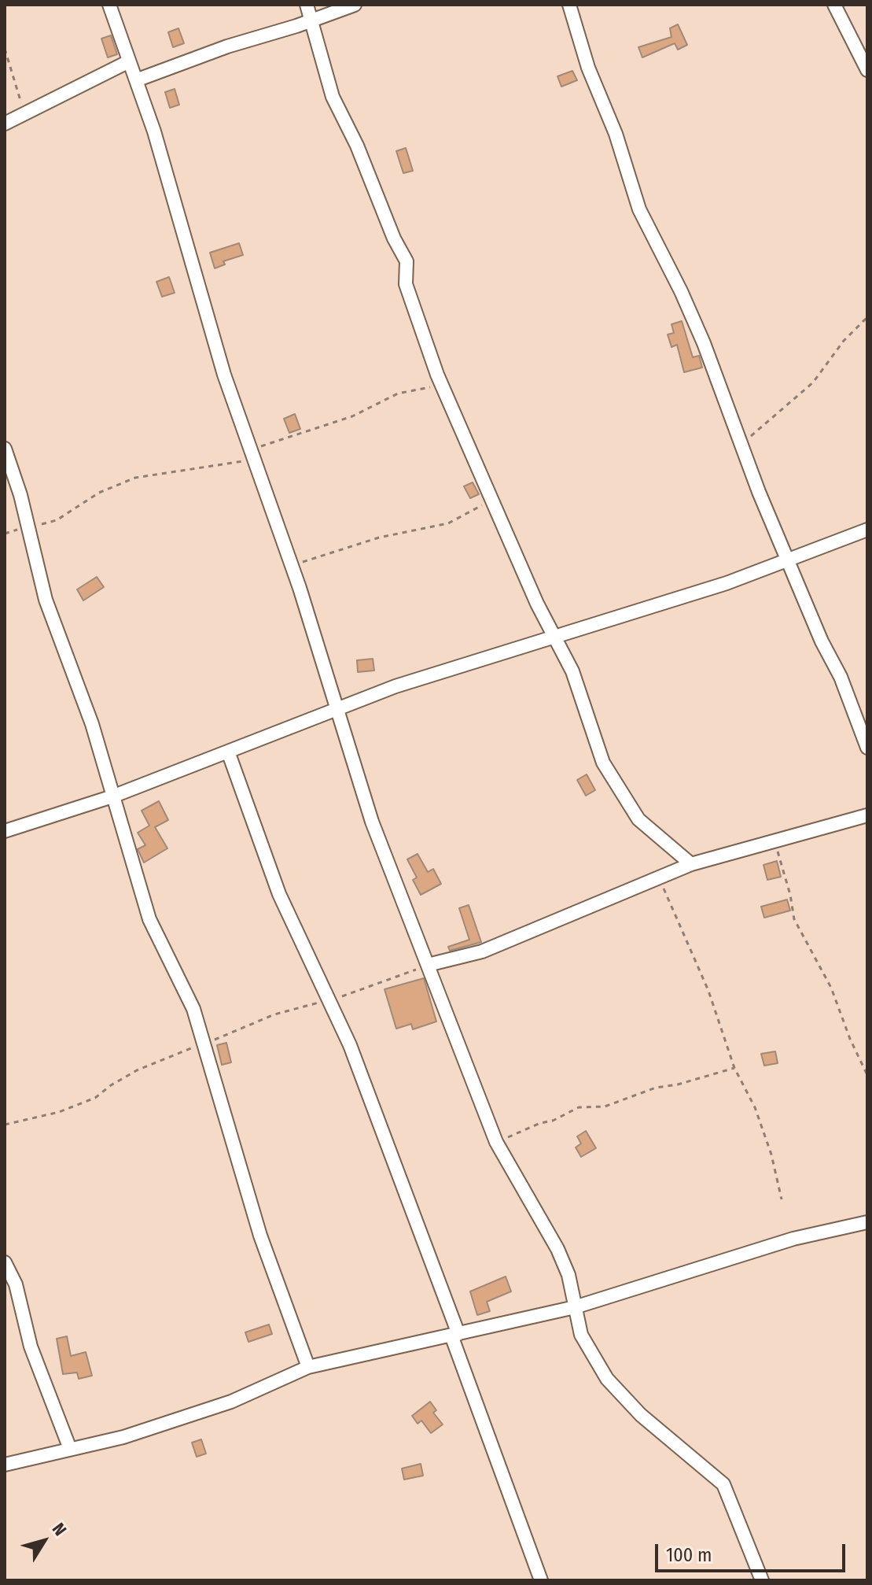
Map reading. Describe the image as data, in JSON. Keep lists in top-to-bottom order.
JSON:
{
  "scale_bar": "100 m",
  "north": "top right"
}
